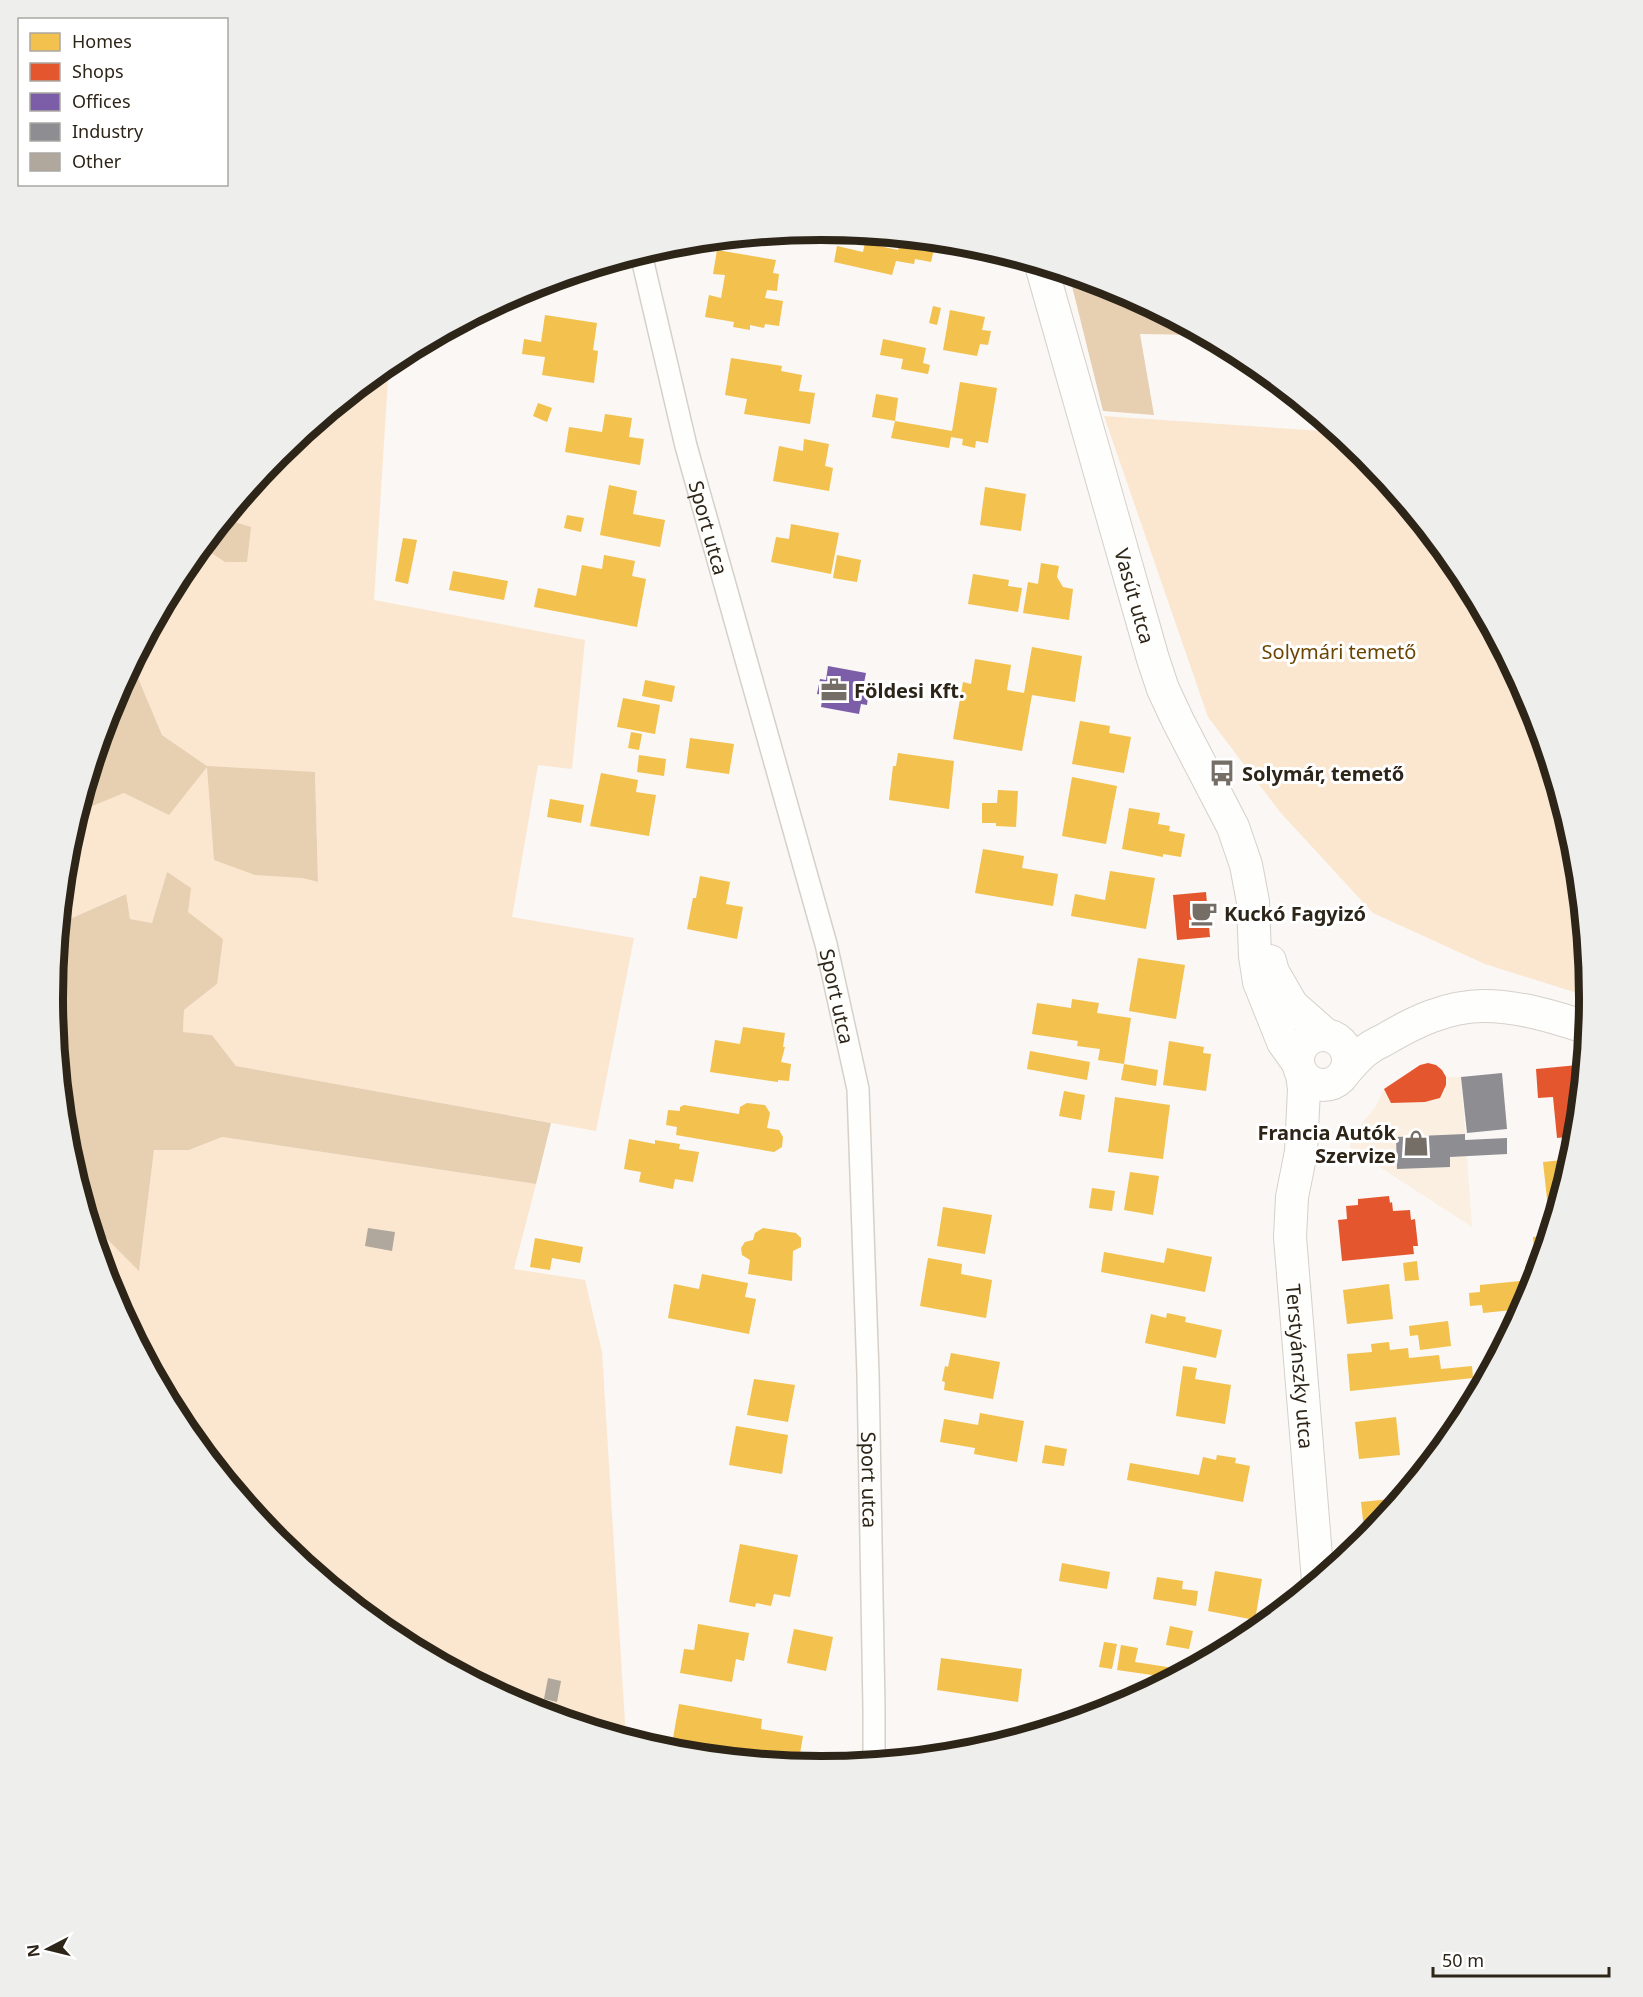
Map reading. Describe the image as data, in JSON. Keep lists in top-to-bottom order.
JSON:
{
  "streets": {
    "main road": ["Vasút utca", "Terstyánszky utca"],
    "street": ["Sport utca"]
  },
  "crossings": [
    ["Vasút utca", "Terstyánszky utca"]
  ],
  "parks": ["Solymári temető"],
  "places": {
    "office": ["Földesi Kft."],
    "bus stop": ["Solymár, temető"],
    "cafe": ["Kuckó Fagyizó"],
    "shop": ["Francia Autók Szervize"]
  },
  "legend": [
    "Homes",
    "Shops",
    "Offices",
    "Industry",
    "Other"
  ],
  "scale_bar": "50 m",
  "north": "left"
}
